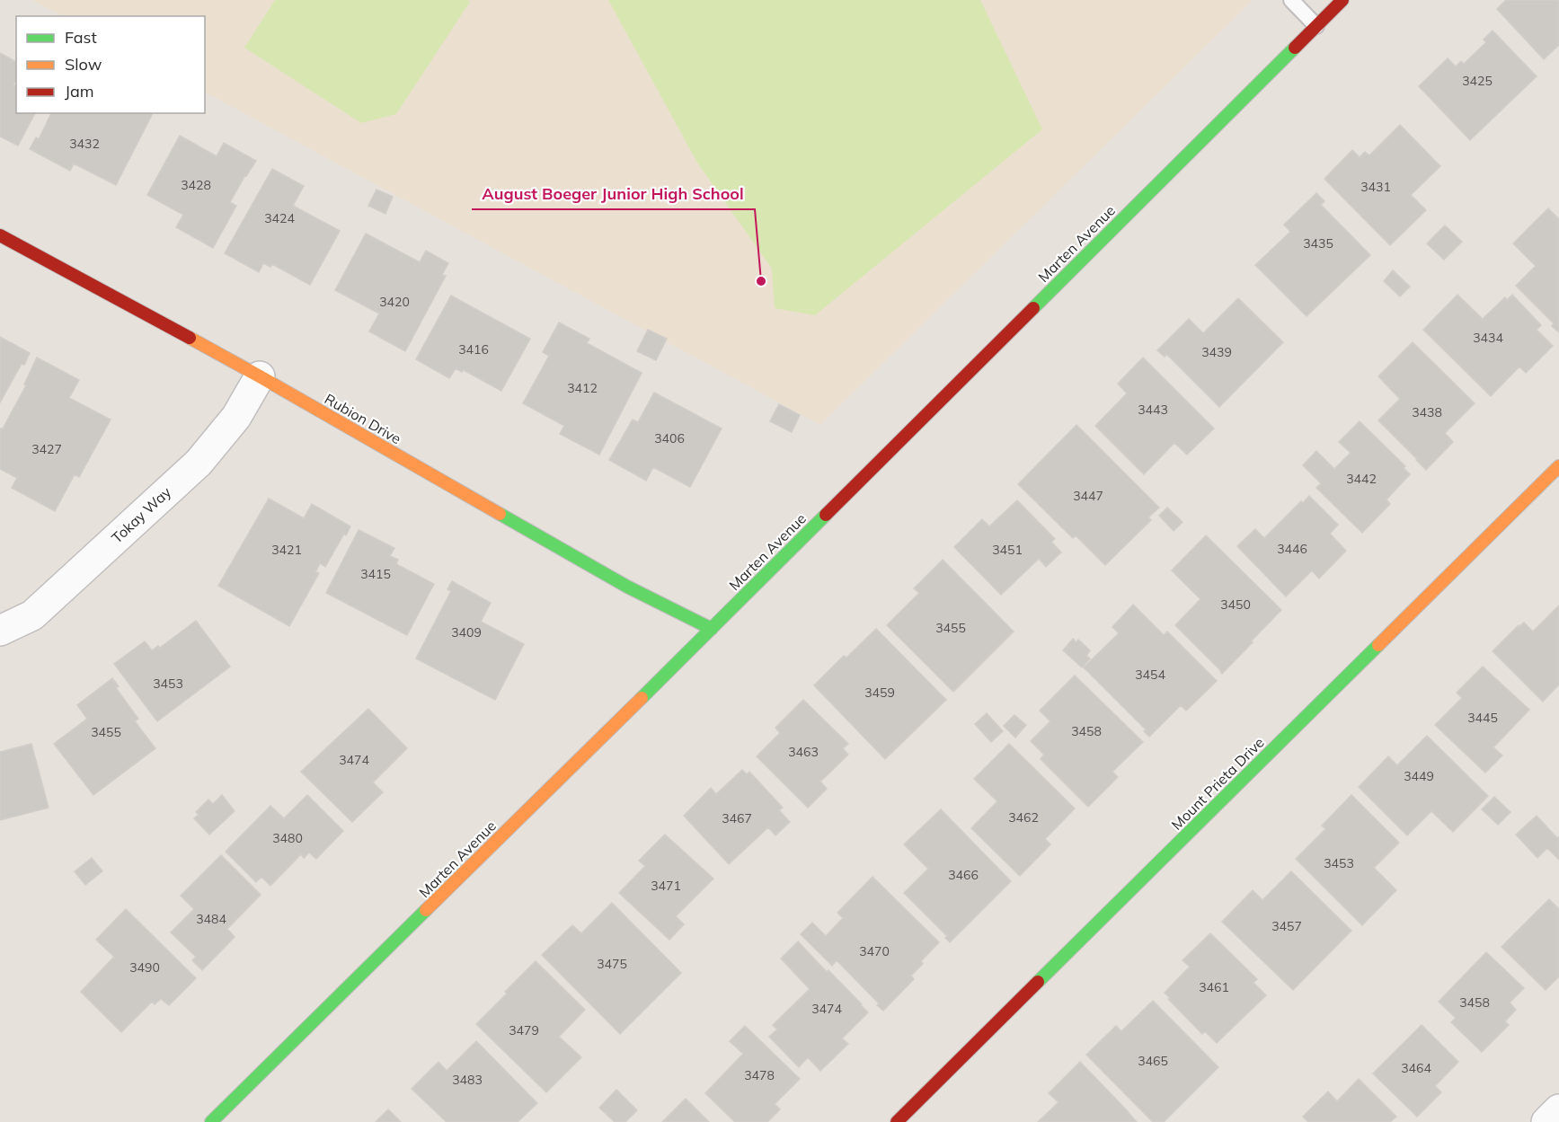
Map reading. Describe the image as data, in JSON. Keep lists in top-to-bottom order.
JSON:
{
  "streets": {
    "street": [
      "Marten Avenue",
      "Rubion Drive",
      "Tokay Way",
      "Mount Prieta Drive"
    ]
  },
  "crossings": [
    ["Marten Avenue", "Rubion Drive"],
    ["Rubion Drive", "Tokay Way"]
  ],
  "places": ["August Boeger Junior High School"],
  "house_numbers": [
    "3425",
    "3432",
    "3428",
    "3431",
    "3424",
    "3435",
    "3420",
    "3434",
    "3416",
    "3439",
    "3412",
    "3443",
    "3438",
    "3406",
    "3427",
    "3442",
    "3447",
    "3446",
    "3421",
    "3451",
    "3415",
    "3450",
    "3455",
    "3409",
    "3454",
    "3453",
    "3459",
    "3445",
    "3458",
    "3455",
    "3463",
    "3474",
    "3449",
    "3462",
    "3467",
    "3480",
    "3453",
    "3466",
    "3471",
    "3484",
    "3457",
    "3470",
    "3475",
    "3490",
    "3461",
    "3458",
    "3474",
    "3479",
    "3465",
    "3464",
    "3478",
    "3483"
  ],
  "legend": ["Fast", "Slow", "Jam"]
}
